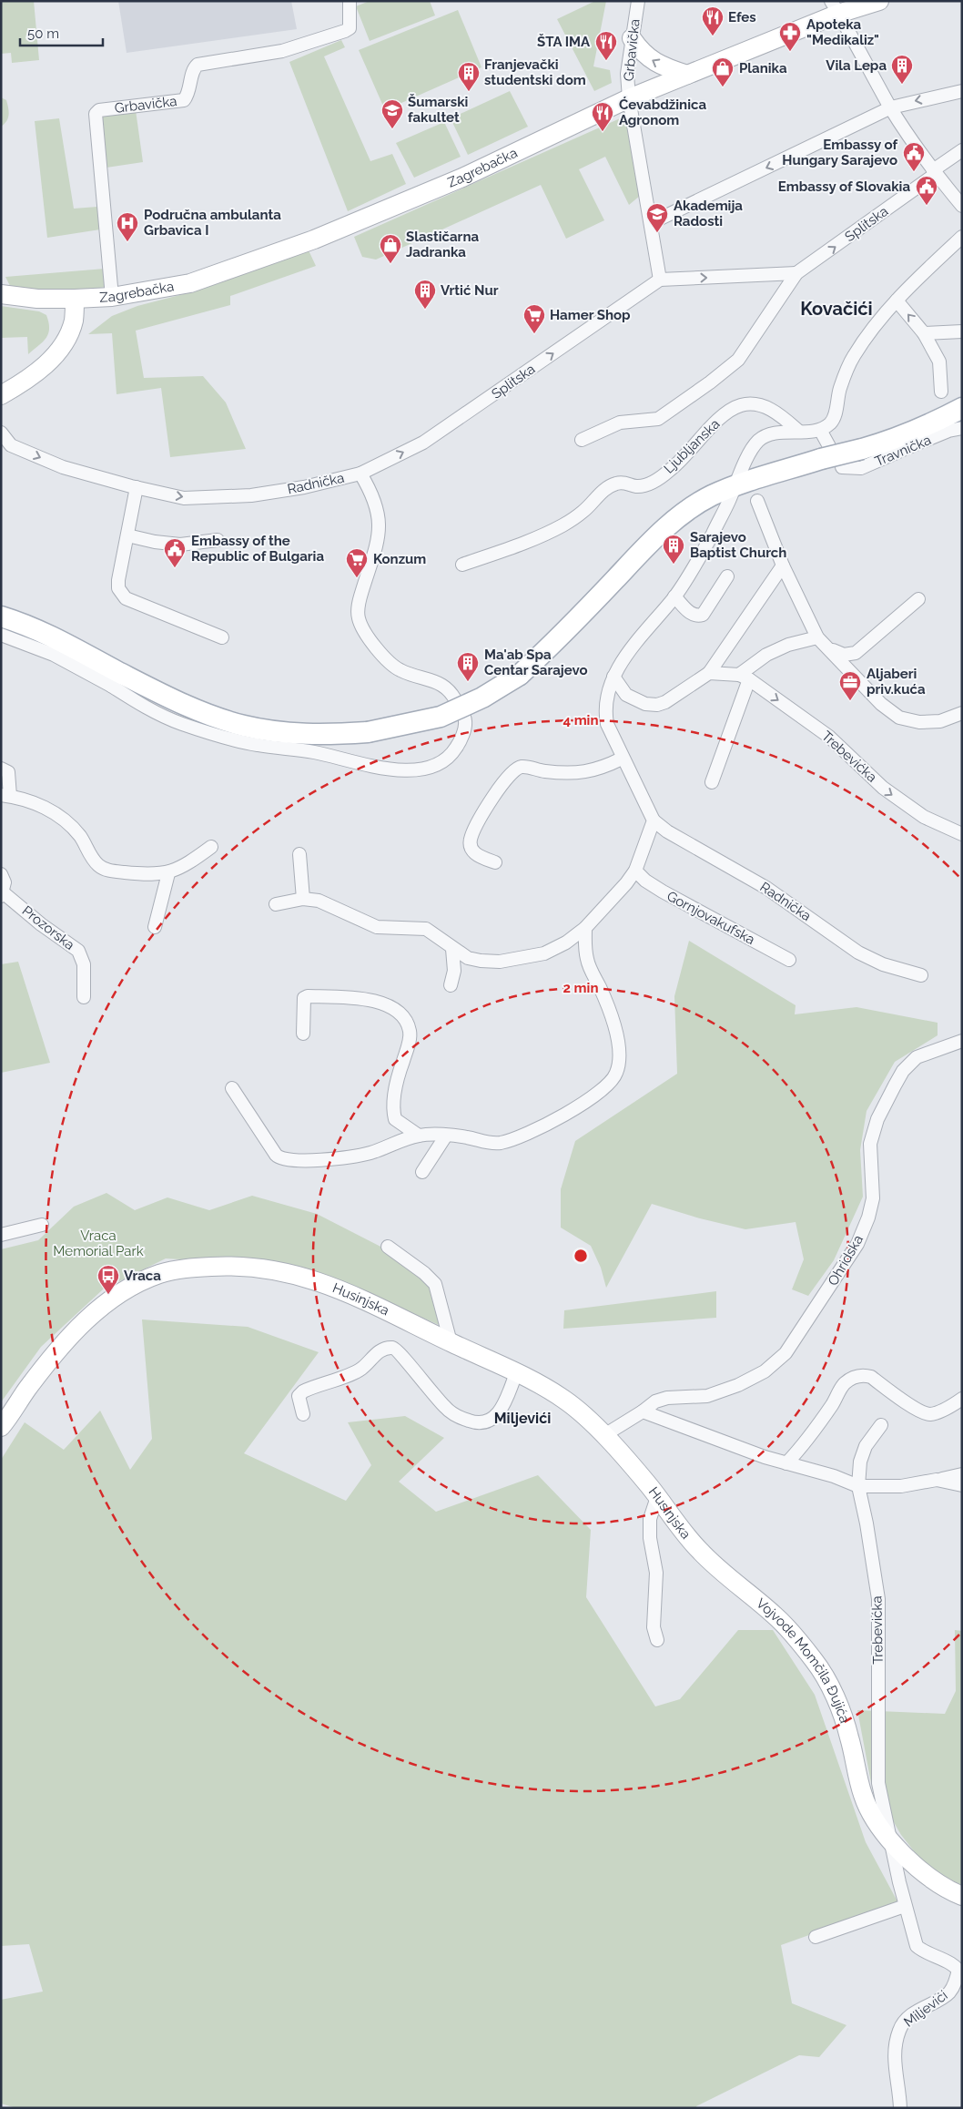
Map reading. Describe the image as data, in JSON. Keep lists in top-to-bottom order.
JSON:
{
  "streets": {
    "main road": ["Zagrebačka", "Husinjska", "Vojvode Momčila Đujića"],
    "street": [
      "Grbavička",
      "Splitska",
      "Ljubljanska",
      "Travnička",
      "Radnička",
      "Trebevićka",
      "Gornjovakufska",
      "Prozorska",
      "Ohridska",
      "Miljevići"
    ]
  },
  "crossings": [
    ["Grbavička", "Zagrebačka"],
    ["Splitska", "Radnička"],
    ["Trebevićka", "Vojvode Momčila Đujića"],
    ["Trebevićka", "Miljevići"],
    ["Ohridska", "Husinjska"],
    ["Husinjska", "Vojvode Momčila Đujića"]
  ],
  "districts": ["Kovačići", "Miljevići"],
  "parks": ["Vraca Memorial Park"],
  "places": {
    "restaurant": ["Efes", "ŠTA IMA", "Ćevabdžinica Agronom"],
    "pharmacy": ["Apoteka \"Medikaliz\""],
    "building": [
      "Vila Lepa",
      "Franjevački studentski dom",
      "Vrtić Nur",
      "Sarajevo Baptist Church",
      "Ma'ab Spa Centar Sarajevo"
    ],
    "shop": ["Planika", "Slastičarna Jadranka"],
    "school or university": ["Šumarski fakultet", "Akademija Radosti"],
    "public building": ["Embassy of Hungary Sarajevo", "Embassy of Slovakia", "Embassy of the Republic of Bulgaria"],
    "hospital": ["Područna ambulanta Grbavica I"],
    "supermarket": ["Hamer Shop", "Konzum"],
    "office": ["Aljaberi priv.kuća"],
    "bus stop": ["Vraca"]
  },
  "scale_bar": "50 m",
  "rings": ["4 min", "2 min"]
}
